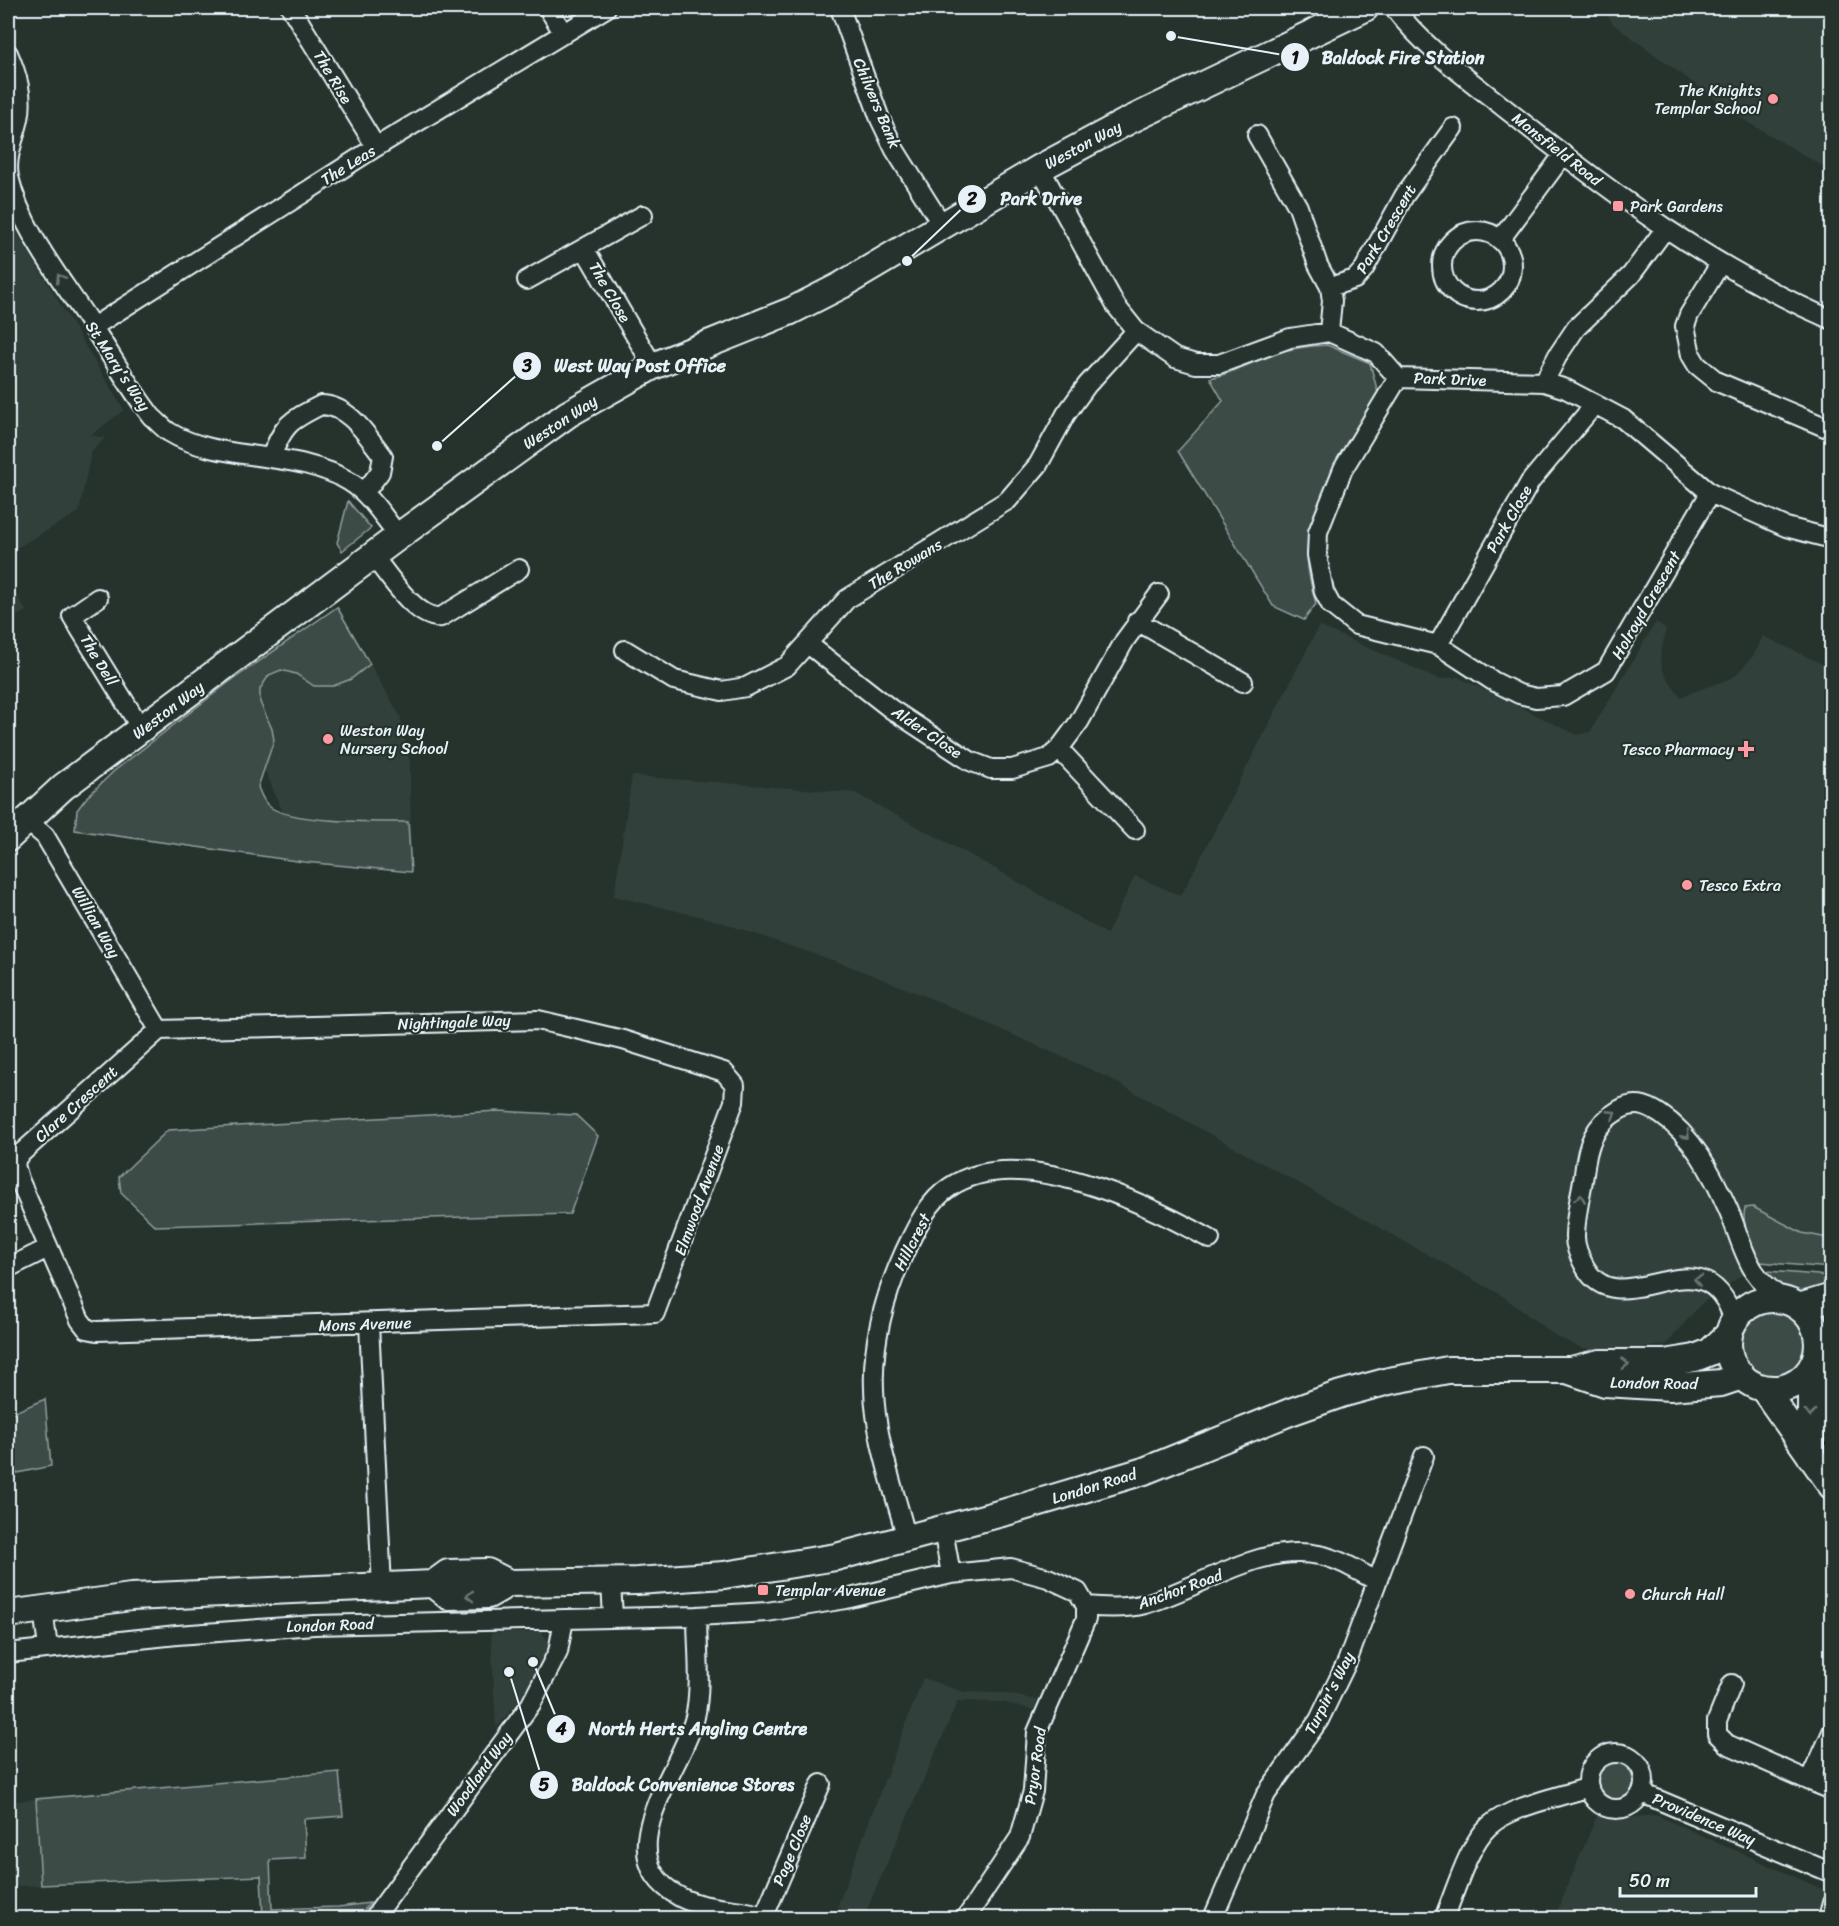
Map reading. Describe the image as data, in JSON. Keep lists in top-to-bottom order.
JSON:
{
  "streets": {
    "main road": ["Weston Way", "London Road"],
    "street": [
      "The Rise",
      "Chilvers Bank",
      "Mansfield Road",
      "The Leas",
      "Park Crescent",
      "The Close",
      "St Mary's Way",
      "Park Drive",
      "Park Close",
      "The Rowans",
      "Holroyd Crescent",
      "The Dell",
      "Alder Close",
      "Willian Way",
      "Nightingale Way",
      "Clare Crescent",
      "Elmwood Avenue",
      "Hillcrest",
      "Mons Avenue",
      "Anchor Road",
      "Turpin's Way",
      "Pryor Road",
      "Woodland Way",
      "Providence Way",
      "Page Close"
    ]
  },
  "crossings": [
    ["The Rise", "The Leas"],
    ["Chilvers Bank", "Weston Way"],
    ["Weston Way", "The Close"],
    ["Weston Way", "St Mary's Way"],
    ["Weston Way", "The Dell"],
    ["Weston Way", "Willian Way"],
    ["The Leas", "St Mary's Way"],
    ["Park Drive", "Park Close"],
    ["Park Drive", "Holroyd Crescent"],
    ["Park Close", "Holroyd Crescent"],
    ["The Rowans", "Alder Close"],
    ["Willian Way", "Nightingale Way"],
    ["Willian Way", "Clare Crescent"],
    ["Nightingale Way", "Clare Crescent"],
    ["Nightingale Way", "Elmwood Avenue"],
    ["Clare Crescent", "Mons Avenue"],
    ["Elmwood Avenue", "Mons Avenue"],
    ["Hillcrest", "London Road"],
    ["London Road", "Woodland Way"],
    ["London Road", "Page Close"],
    ["Anchor Road", "Turpin's Way"],
    ["Anchor Road", "Pryor Road"]
  ],
  "one_way": ["St Mary's Way"],
  "places": {
    "other": [
      "Baldock Fire Station",
      "The Knights Templar School",
      "Park Drive",
      "West Way Post Office",
      "Weston Way Nursery School",
      "Tesco Extra",
      "Church Hall",
      "North Herts Angling Centre",
      "Baldock Convenience Stores"
    ],
    "transit": ["Park Gardens", "Templar Avenue"],
    "health": ["Tesco Pharmacy"]
  },
  "scale_bar": "50 m"
}
